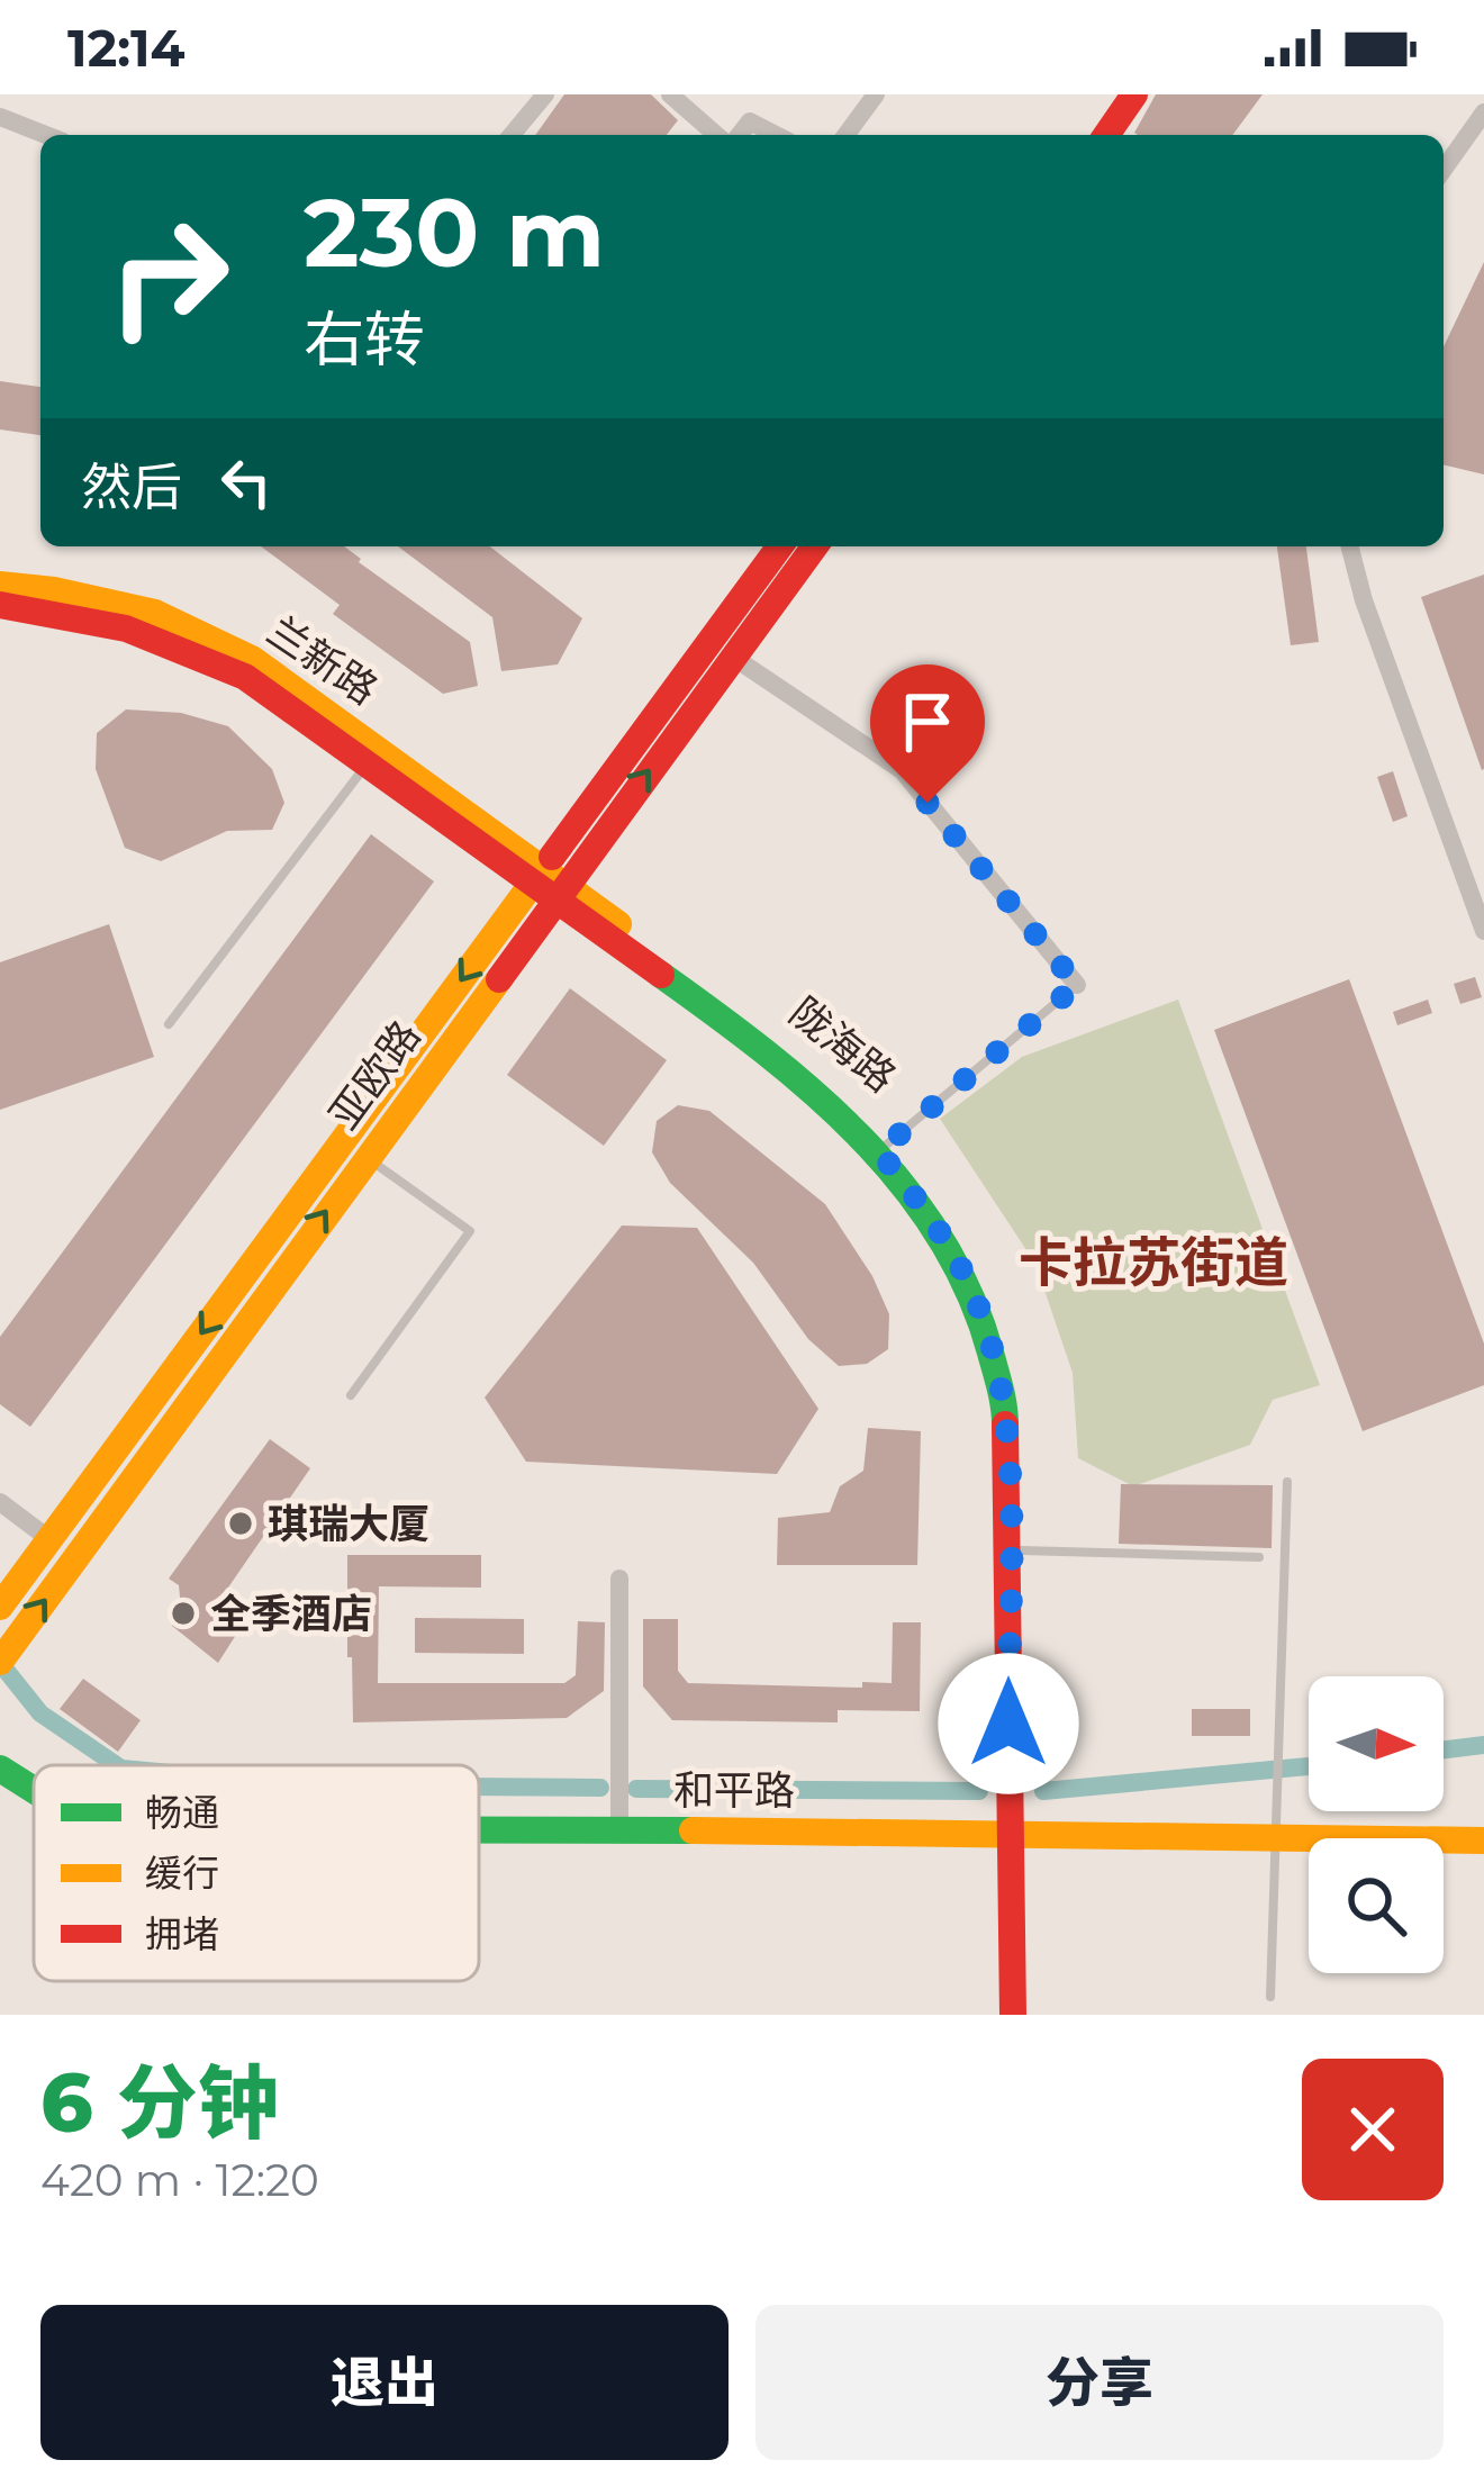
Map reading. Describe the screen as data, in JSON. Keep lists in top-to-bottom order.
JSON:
{
  "streets": {
    "main road": [
      "兰新路",
      "陇海路",
      "亚欧路",
      "和平路"
    ]
  },
  "crossings": [
    ["兰新路", "陇海路"],
    ["兰新路", "亚欧路"],
    ["陇海路", "亚欧路"],
    ["陇海路", "和平路"]
  ],
  "districts": ["卡拉苏街道"],
  "places": ["琪瑞大厦", "全季酒店"],
  "legend": ["畅通", "缓行", "拥堵"],
  "north": "right",
  "page": {
    "status": "12:14",
    "turn": ["230 m", "右转"],
    "then": "然后",
    "heading": ["6 分钟", "420 m · 12:20"],
    "buttons": ["退出", "分享"]
  }
}
